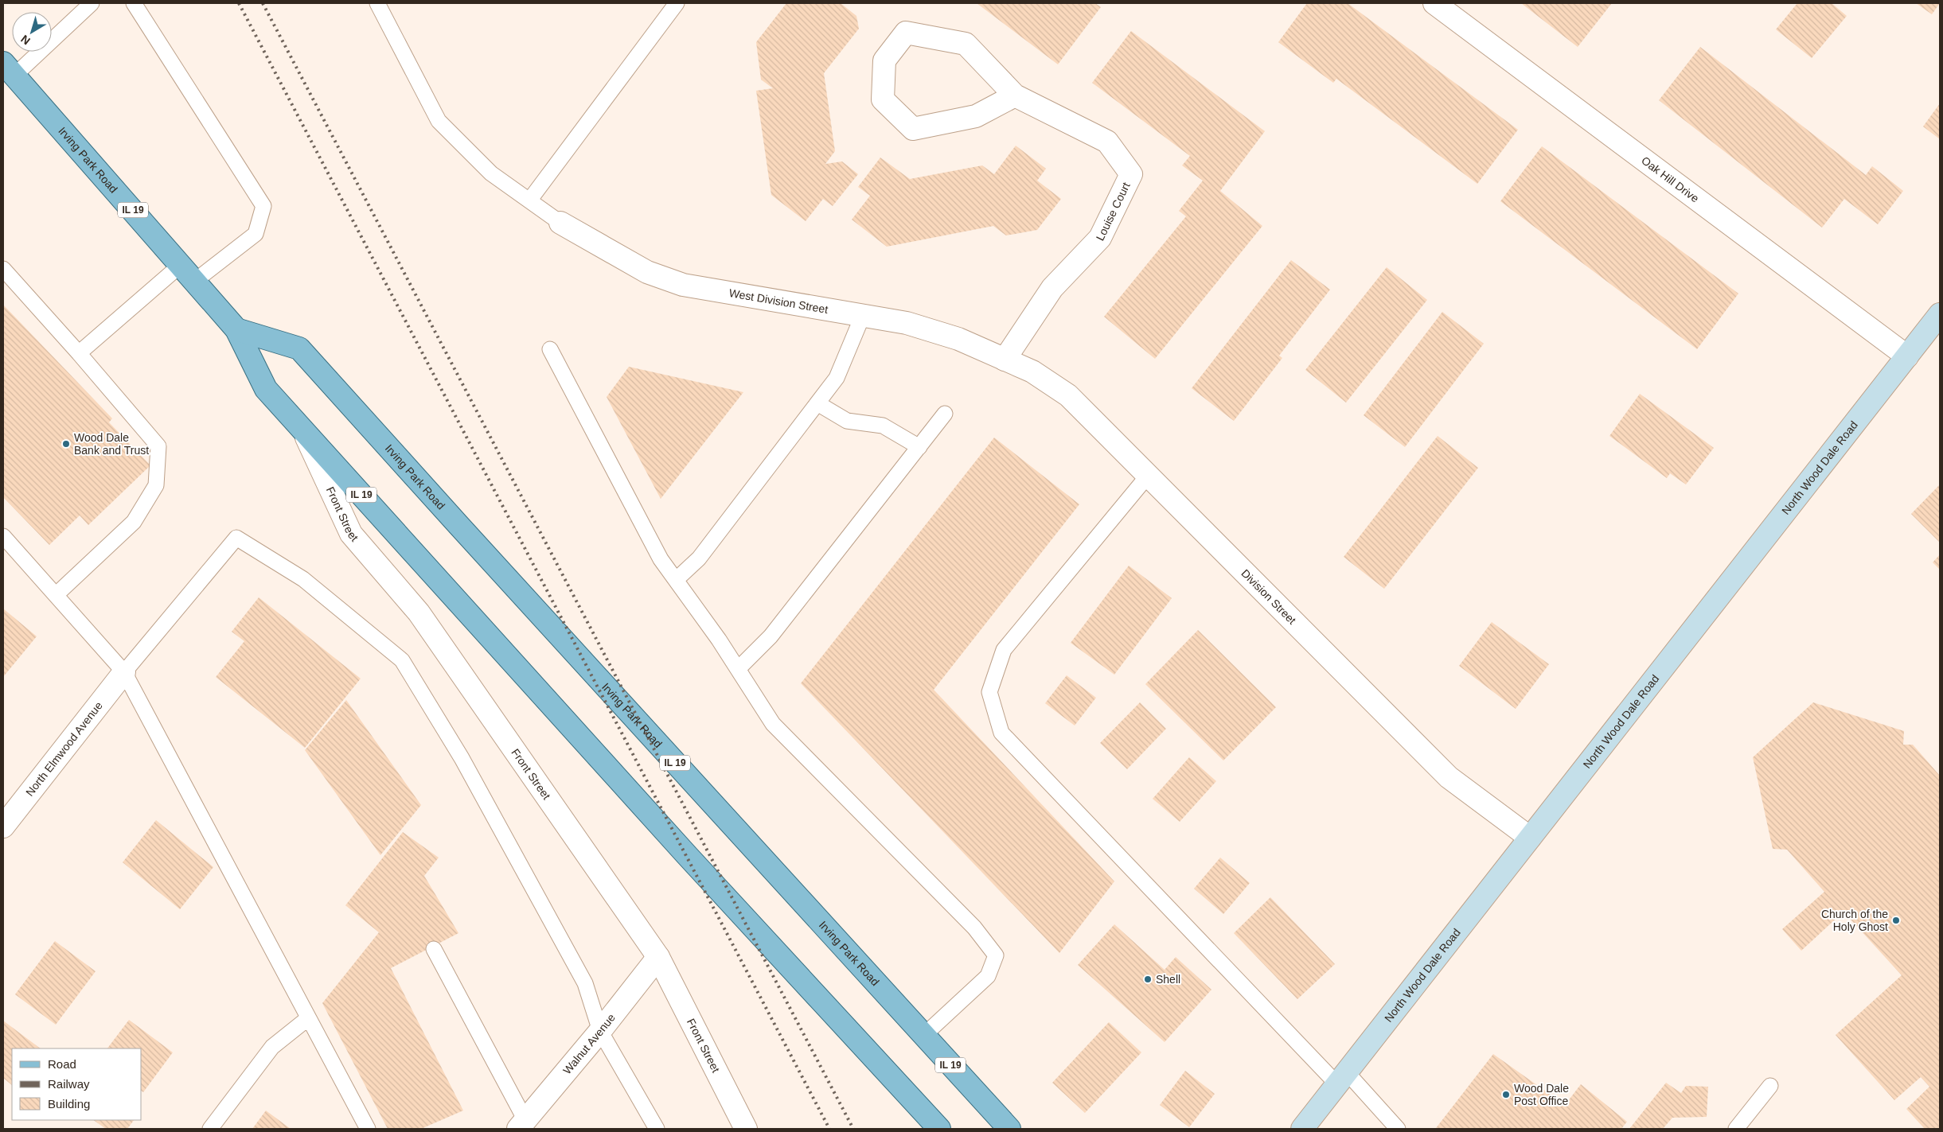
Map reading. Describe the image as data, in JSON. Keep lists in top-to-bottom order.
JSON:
{
  "streets": {
    "main road": ["Irving Park Road", "IL 19", "North Wood Dale Road"],
    "street": [
      "Oak Hill Drive",
      "Louise Court",
      "West Division Street",
      "Front Street",
      "Division Street",
      "North Elmwood Avenue",
      "Walnut Avenue"
    ]
  },
  "crossings": [
    ["Irving Park Road", "Front Street"],
    ["Oak Hill Drive", "North Wood Dale Road"],
    ["Louise Court", "West Division Street"],
    ["Louise Court", "Division Street"],
    ["West Division Street", "Division Street"],
    ["North Wood Dale Road", "Division Street"],
    ["Front Street", "Walnut Avenue"]
  ],
  "places": [
    "Wood Dale Bank and Trust",
    "Church of the Holy Ghost",
    "Shell",
    "Wood Dale Post Office"
  ],
  "legend": ["Road", "Railway", "Building"],
  "north": "bottom left"
}
